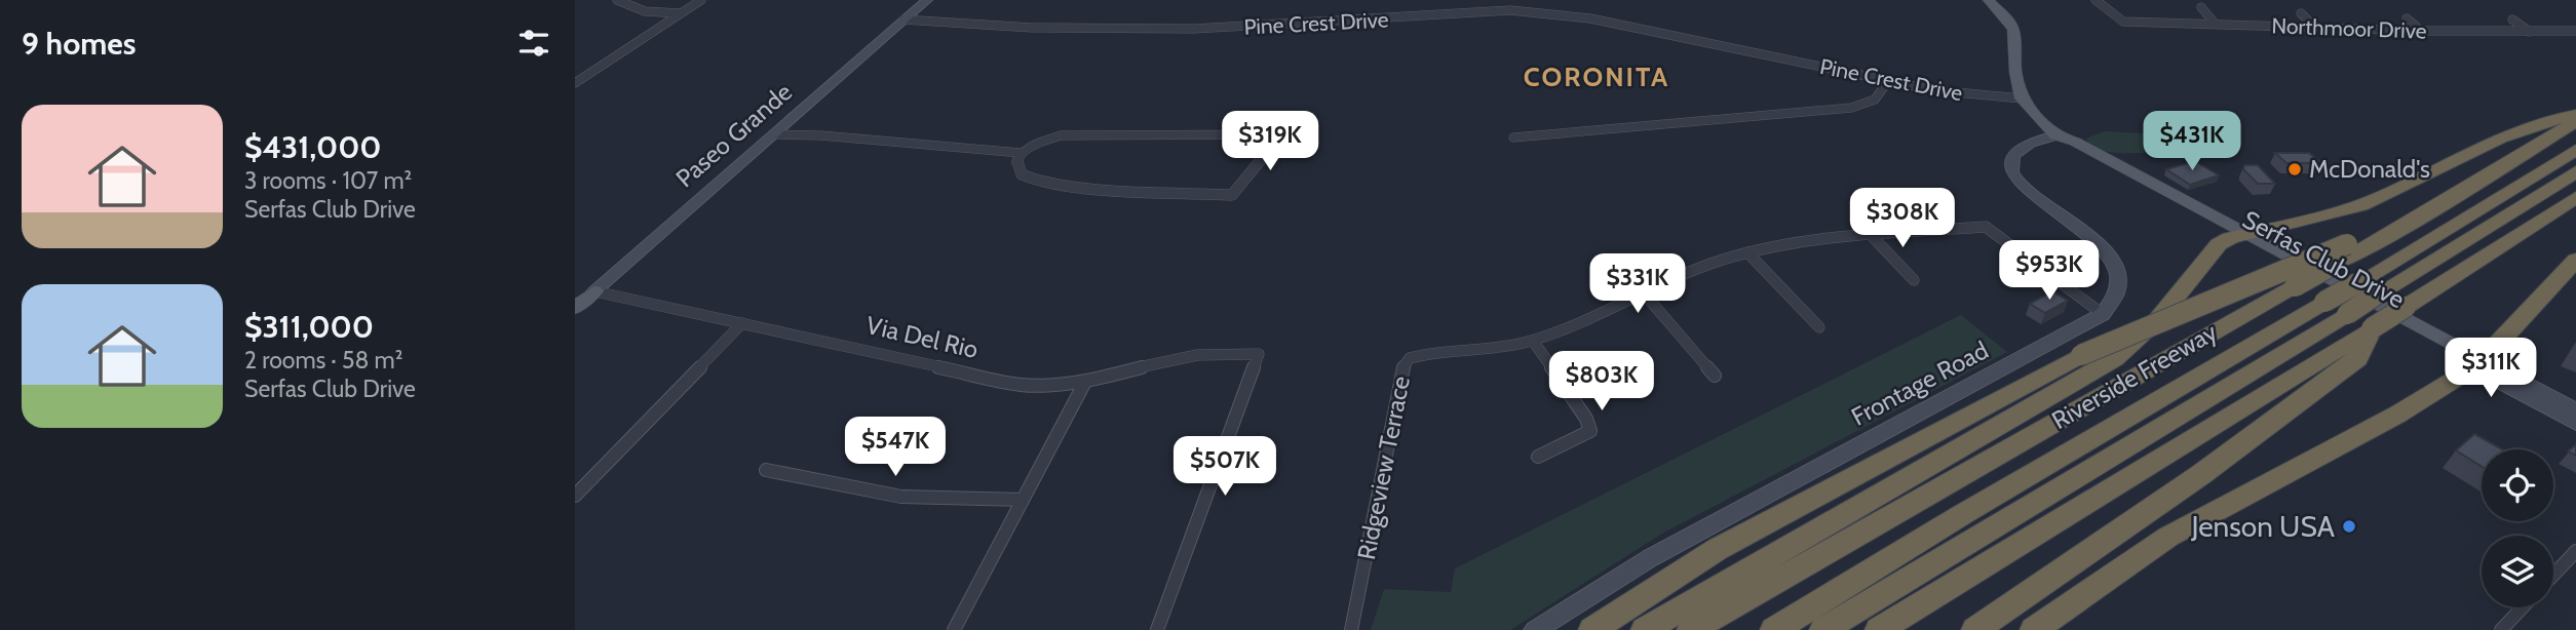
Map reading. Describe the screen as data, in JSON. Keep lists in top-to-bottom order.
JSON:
{
  "streets": {
    "highway": ["Riverside Freeway"],
    "main road": [
      "Paseo Grande",
      "Serfas Club Drive",
      "Via Del Rio",
      "Frontage Road"
    ],
    "street": ["Pine Crest Drive", "Northmoor Drive", "Ridgeview Terrace"]
  },
  "crossings": [
    ["Pine Crest Drive", "Paseo Grande"],
    ["Pine Crest Drive", "Serfas Club Drive"],
    ["Paseo Grande", "Via Del Rio"],
    ["Frontage Road", "Ridgeview Terrace"]
  ],
  "districts": ["CORONITA"],
  "places": ["McDonald's", "Jenson USA"],
  "page": {
    "heading": "9 homes",
    "list": [
      {
        "name": "$431,000",
        "note": "3 rooms · 107 m² · Serfas Club Drive"
      },
      {
        "name": "$311,000",
        "note": "2 rooms · 58 m² · Serfas Club Drive"
      }
    ],
    "price": [
      "$319K",
      "$431K",
      "$308K",
      "$953K",
      "$331K",
      "$311K",
      "$803K",
      "$547K",
      "$507K"
    ]
  }
}
